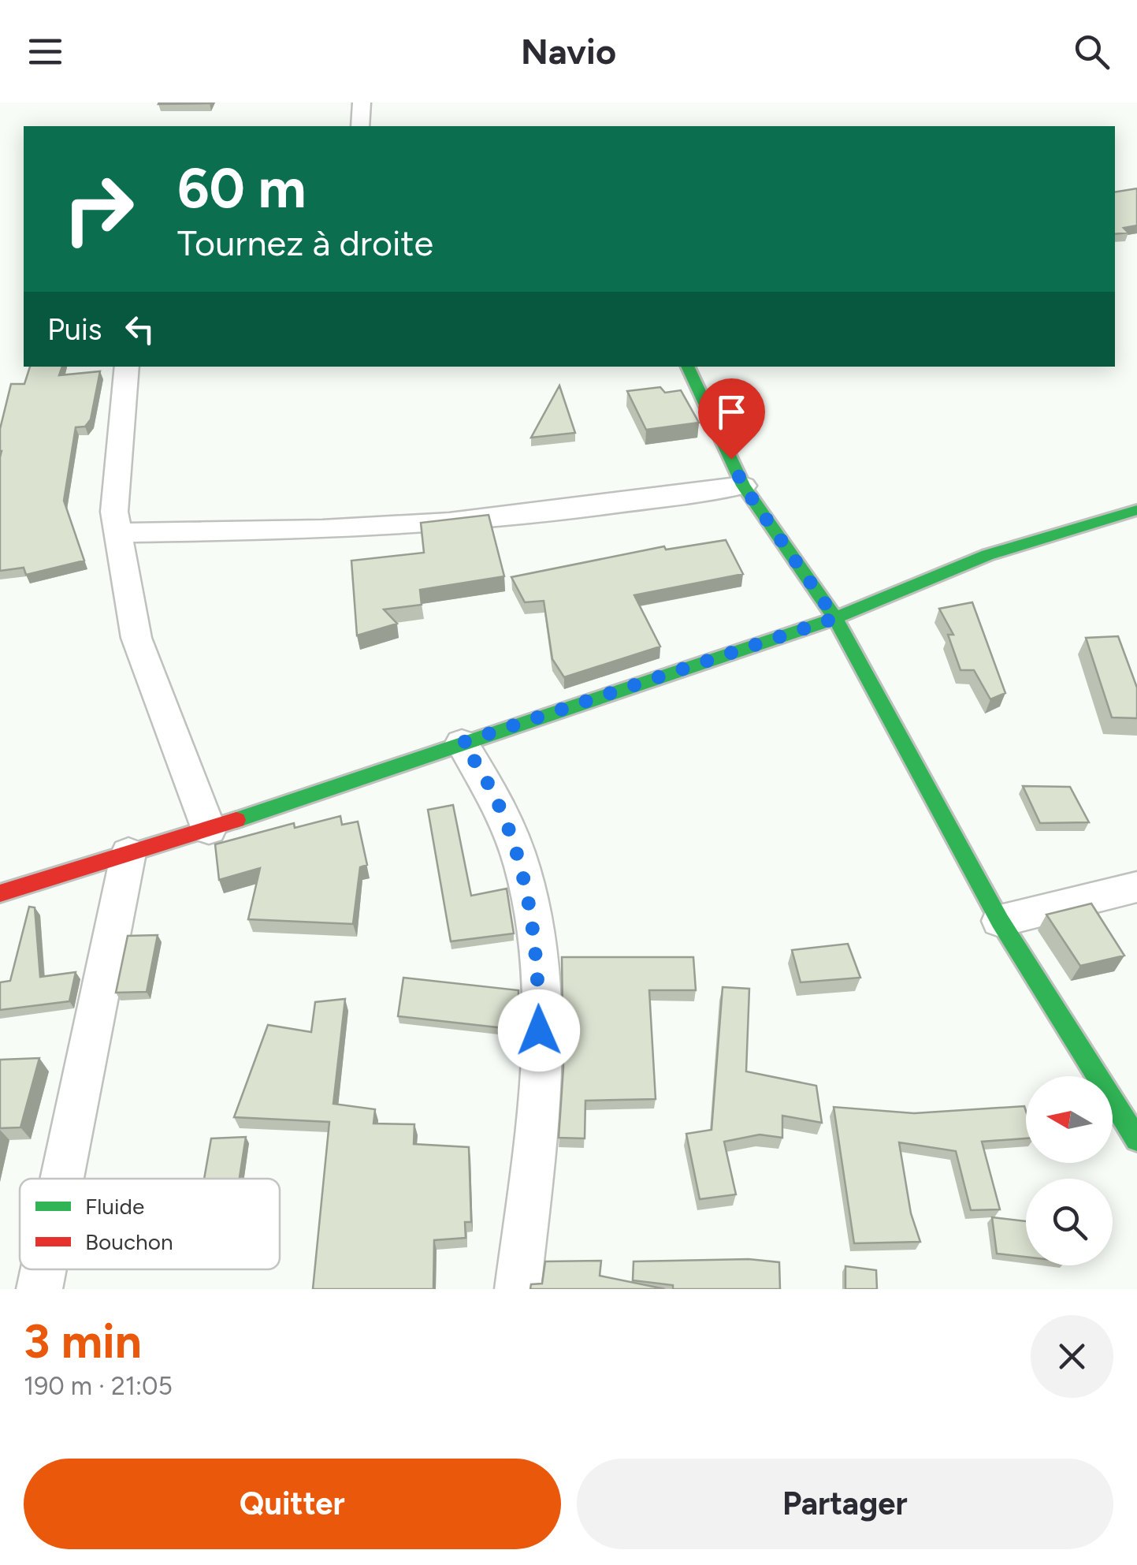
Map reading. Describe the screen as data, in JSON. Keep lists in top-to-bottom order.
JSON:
{
  "legend": ["Fluide", "Bouchon"],
  "north": "left",
  "page": {
    "header": "Navio",
    "turn": ["60 m", "Tournez à droite"],
    "then": "Puis",
    "heading": ["3 min", "190 m · 21:05"],
    "buttons": ["Quitter", "Partager"]
  }
}
